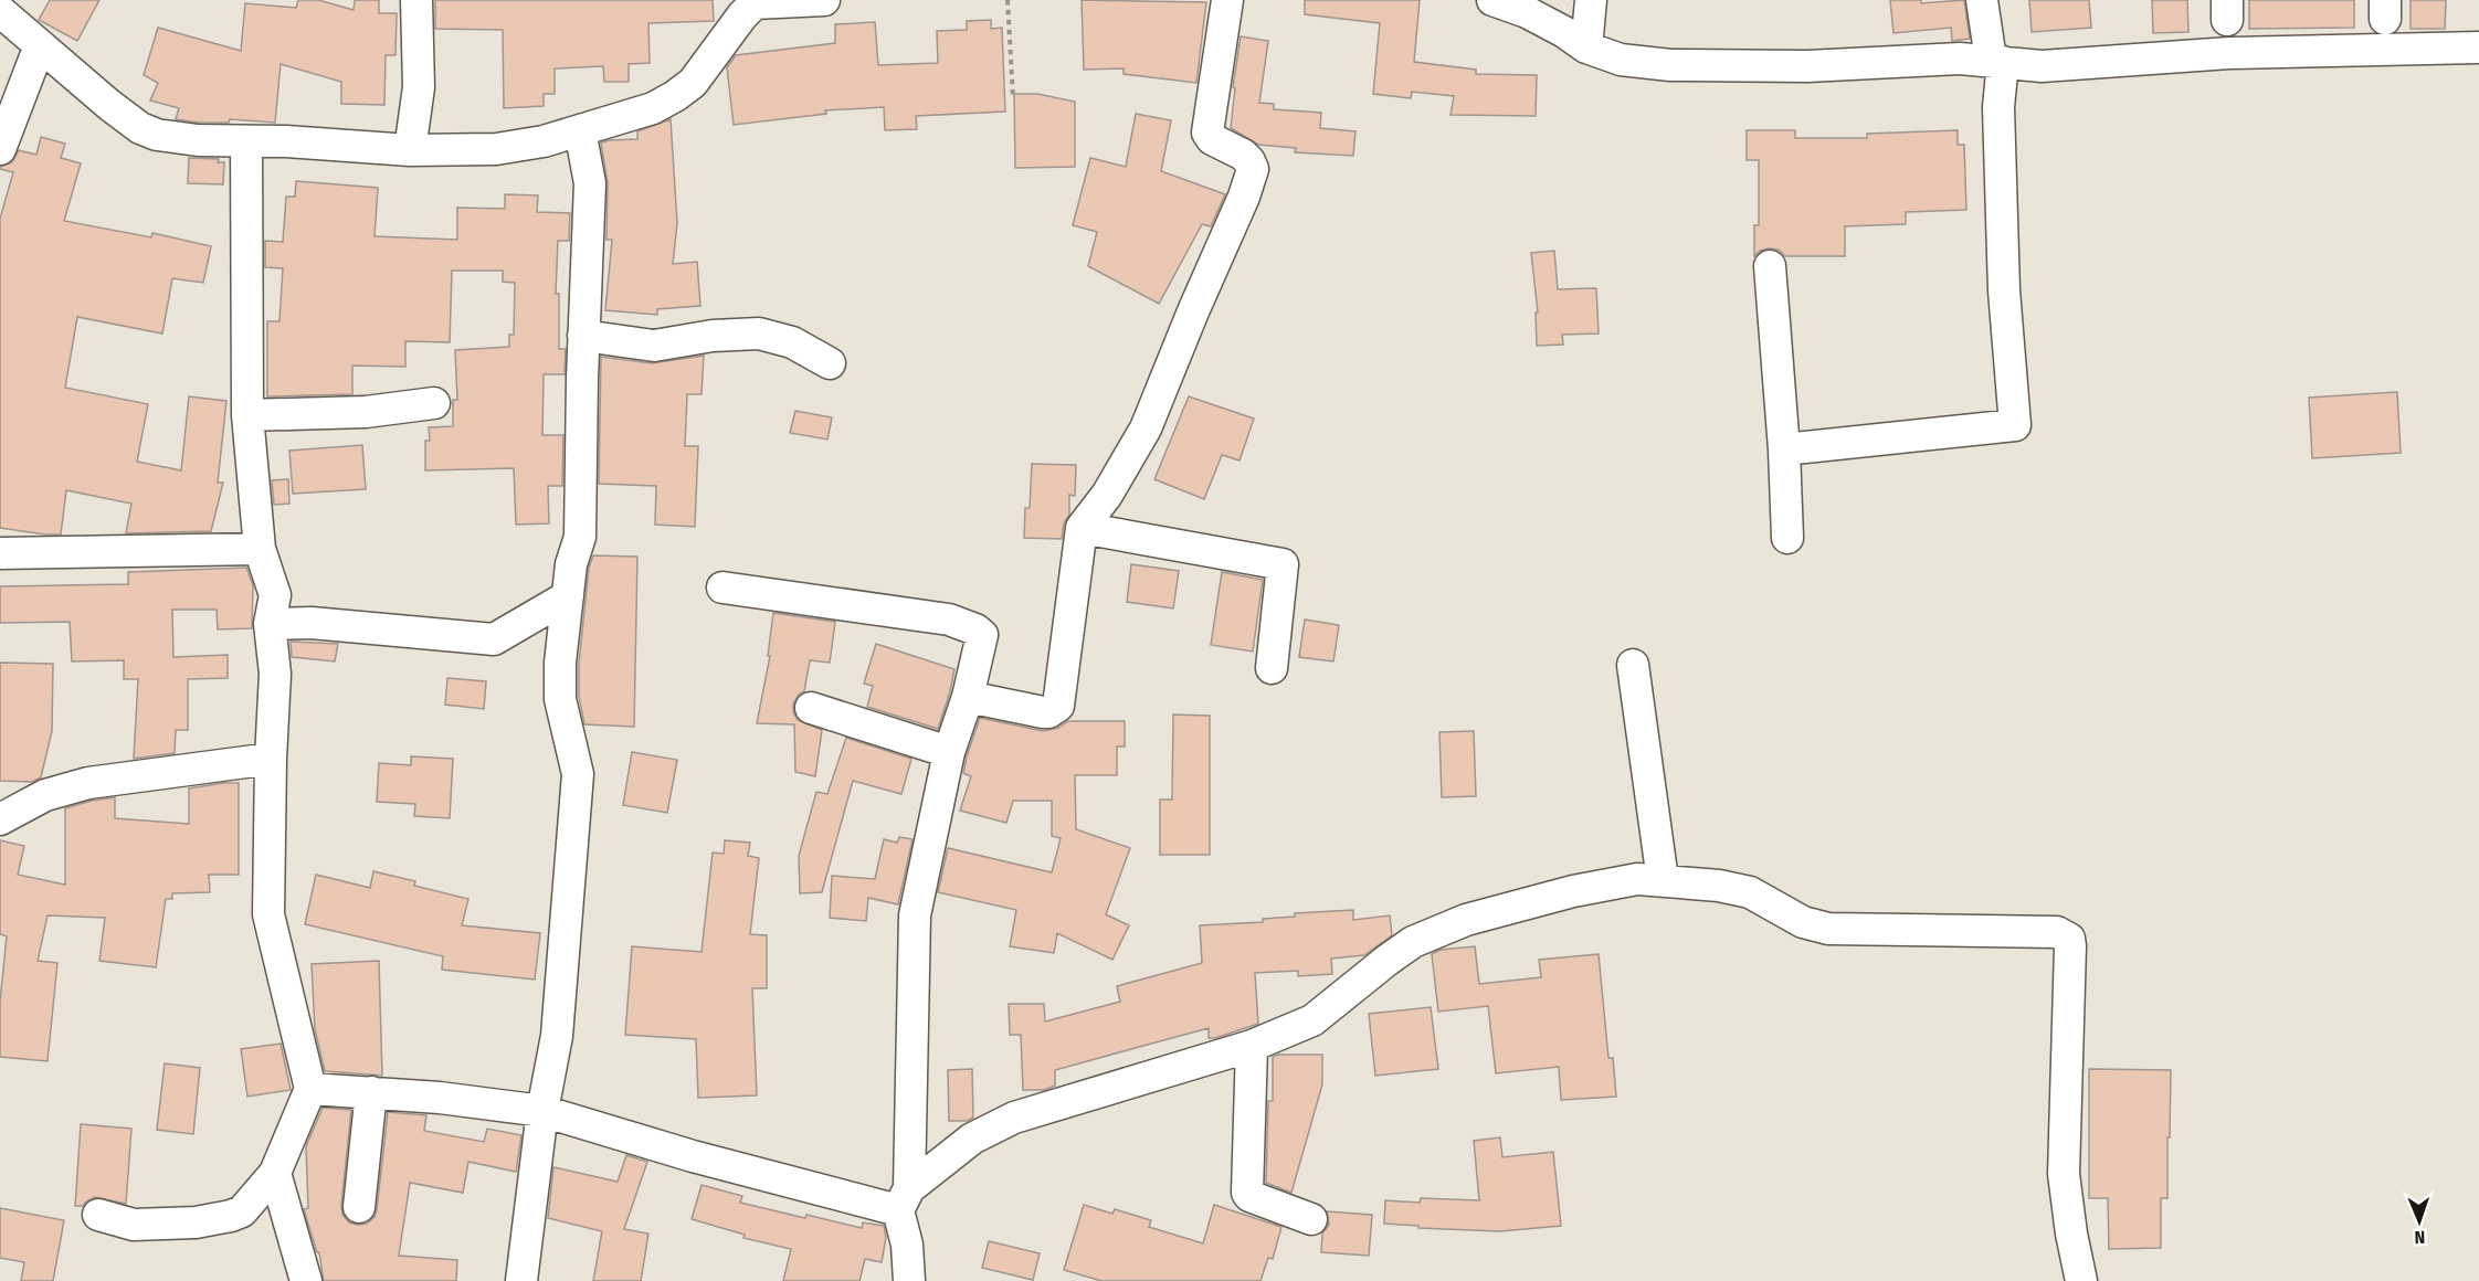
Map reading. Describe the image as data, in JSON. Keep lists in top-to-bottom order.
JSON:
{
  "north": "bottom"
}
